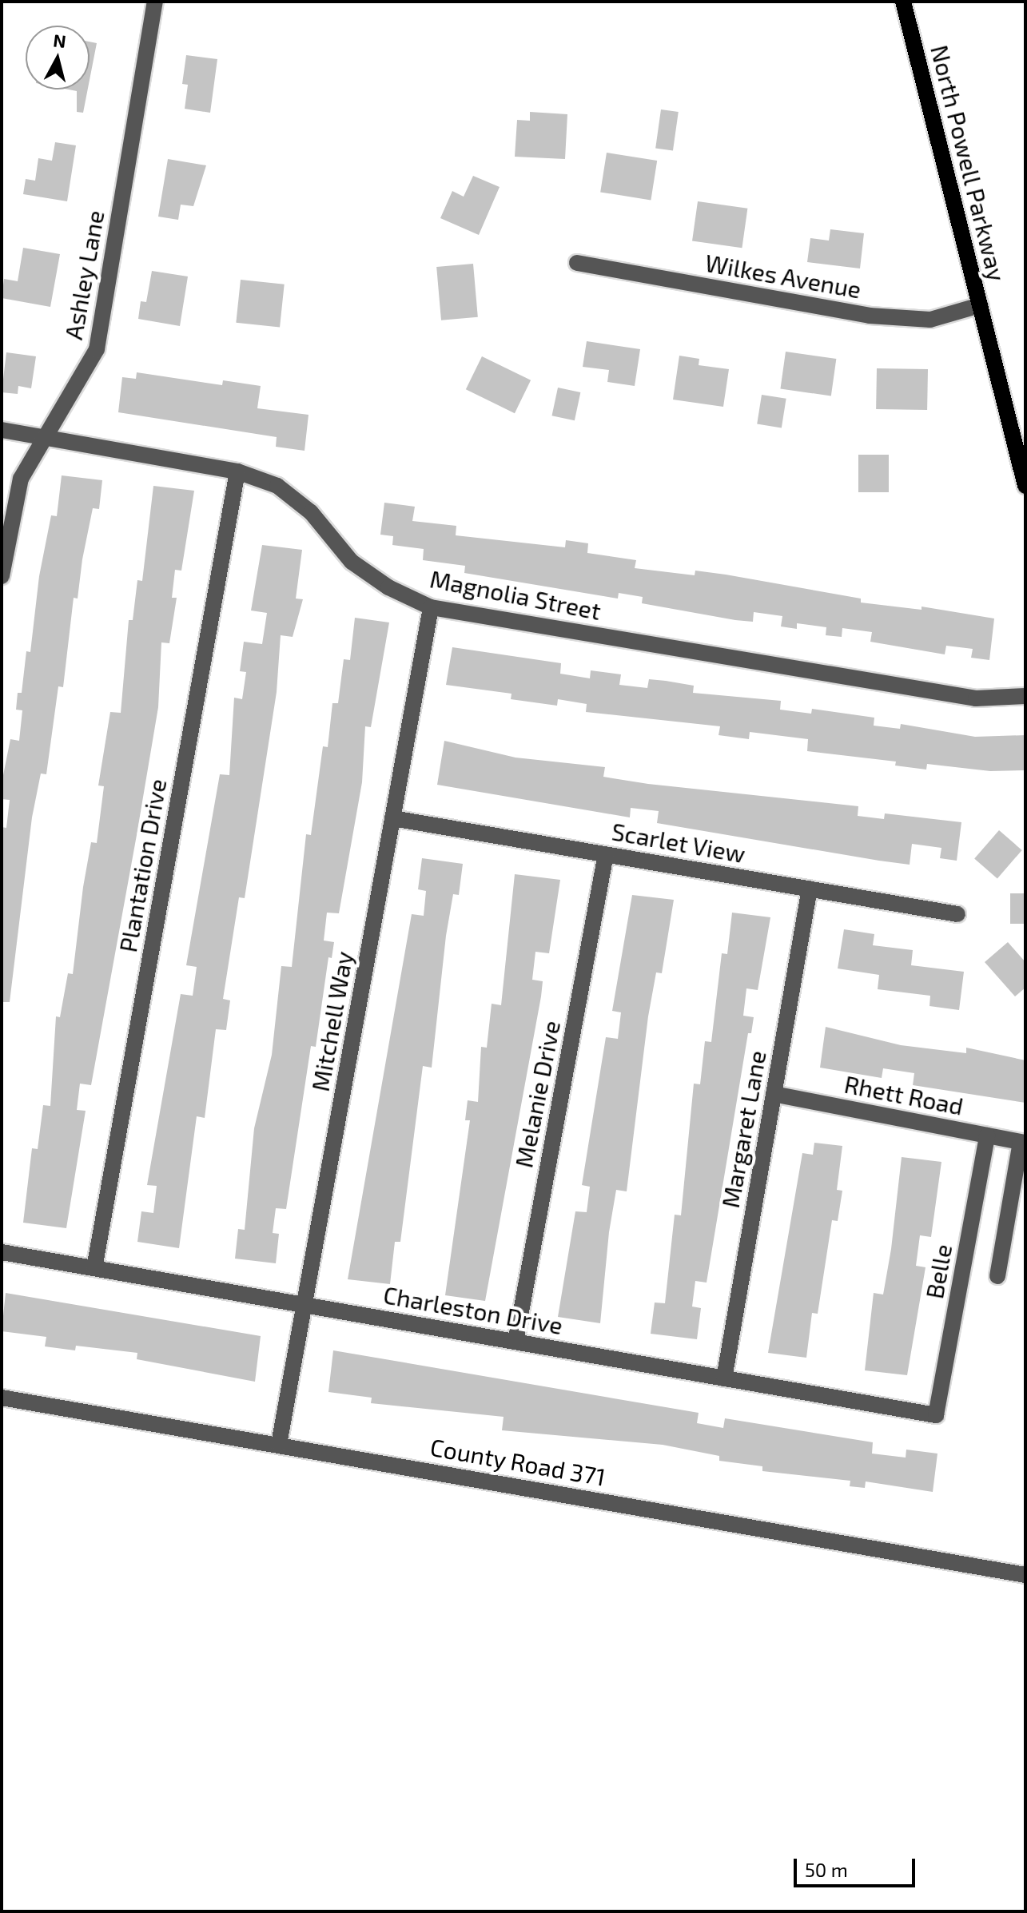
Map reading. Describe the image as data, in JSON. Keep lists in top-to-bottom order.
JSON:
{
  "streets": {
    "main road": ["North Powell Parkway"],
    "street": [
      "Ashley Lane",
      "Wilkes Avenue",
      "Magnolia Street",
      "Scarlet View",
      "Plantation Drive",
      "Mitchell Way",
      "Melanie Drive",
      "Rhett Road",
      "Margaret Lane",
      "Belle",
      "Charleston Drive",
      "County Road 371"
    ]
  },
  "crossings": [
    ["North Powell Parkway", "Wilkes Avenue"],
    ["Ashley Lane", "Magnolia Street"],
    ["Magnolia Street", "Plantation Drive"],
    ["Magnolia Street", "Mitchell Way"],
    ["Scarlet View", "Mitchell Way"],
    ["Scarlet View", "Melanie Drive"],
    ["Scarlet View", "Margaret Lane"],
    ["Plantation Drive", "Charleston Drive"],
    ["Mitchell Way", "Charleston Drive"],
    ["Mitchell Way", "County Road 371"],
    ["Melanie Drive", "Charleston Drive"],
    ["Rhett Road", "Margaret Lane"],
    ["Rhett Road", "Belle"],
    ["Margaret Lane", "Charleston Drive"],
    ["Belle", "Charleston Drive"]
  ],
  "scale_bar": "50 m",
  "north": "top"
}
